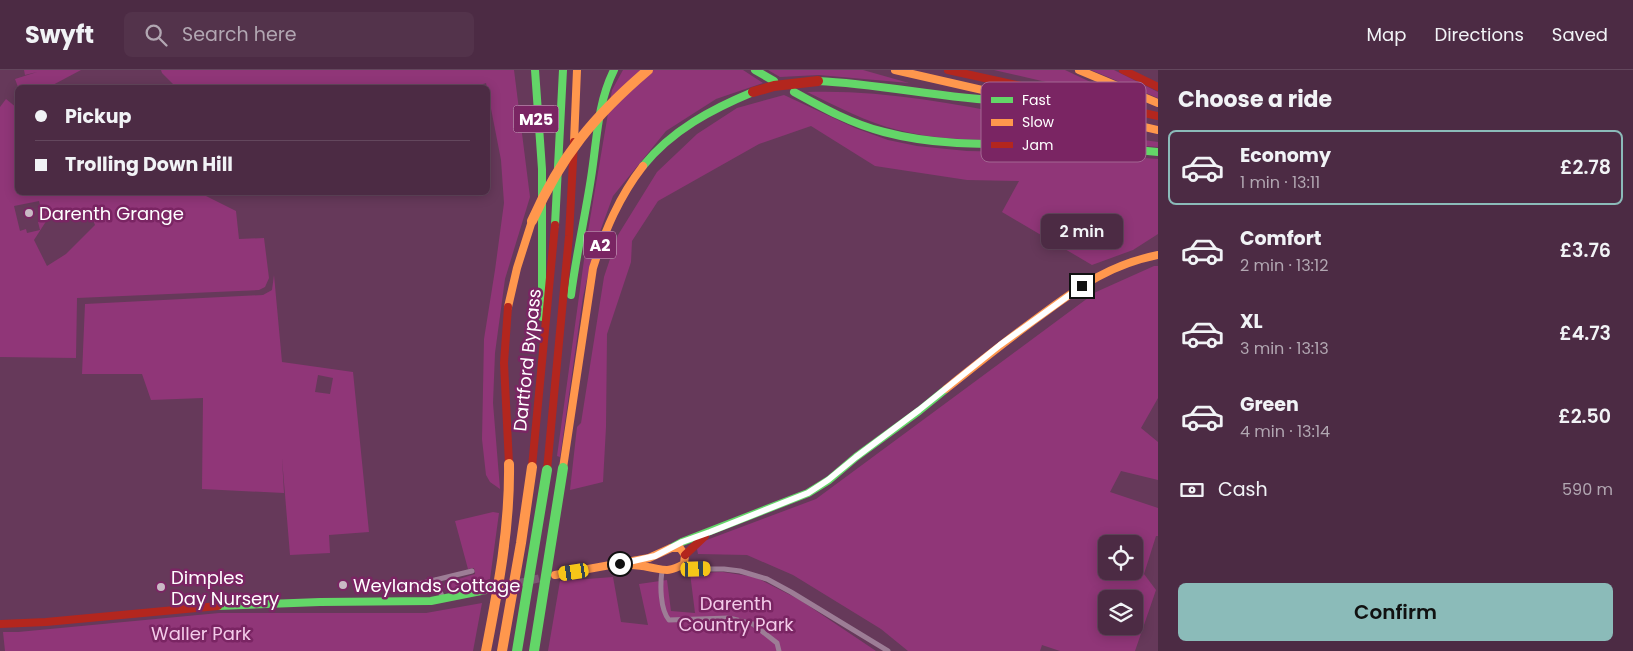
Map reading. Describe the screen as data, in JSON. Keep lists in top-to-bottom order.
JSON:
{
  "streets": {
    "main road": ["M25", "A2", "Dartford Bypass"]
  },
  "parks": ["Darenth Country Park", "Waller Park"],
  "places": ["Darenth Grange", "Weylands Cottage", "Dimples Day Nursery"],
  "legend": ["Fast", "Slow", "Jam"],
  "page": {
    "header": "Swyft",
    "search": "Search here",
    "nav": ["Map", "Directions", "Saved"],
    "heading": "Choose a ride",
    "banner": ["Pickup", "Trolling Down Hill"],
    "list": [
      {
        "name": "Economy",
        "note": "1 min · 13:11",
        "value": "£2.78"
      },
      {
        "name": "Comfort",
        "note": "2 min · 13:12",
        "value": "£3.76"
      },
      {
        "name": "XL",
        "note": "3 min · 13:13",
        "value": "£4.73"
      },
      {
        "name": "Green",
        "note": "4 min · 13:14",
        "value": "£2.50"
      }
    ],
    "bubble": "2 min",
    "pay": ["Cash", "590 m"],
    "buttons": "Confirm"
  }
}
